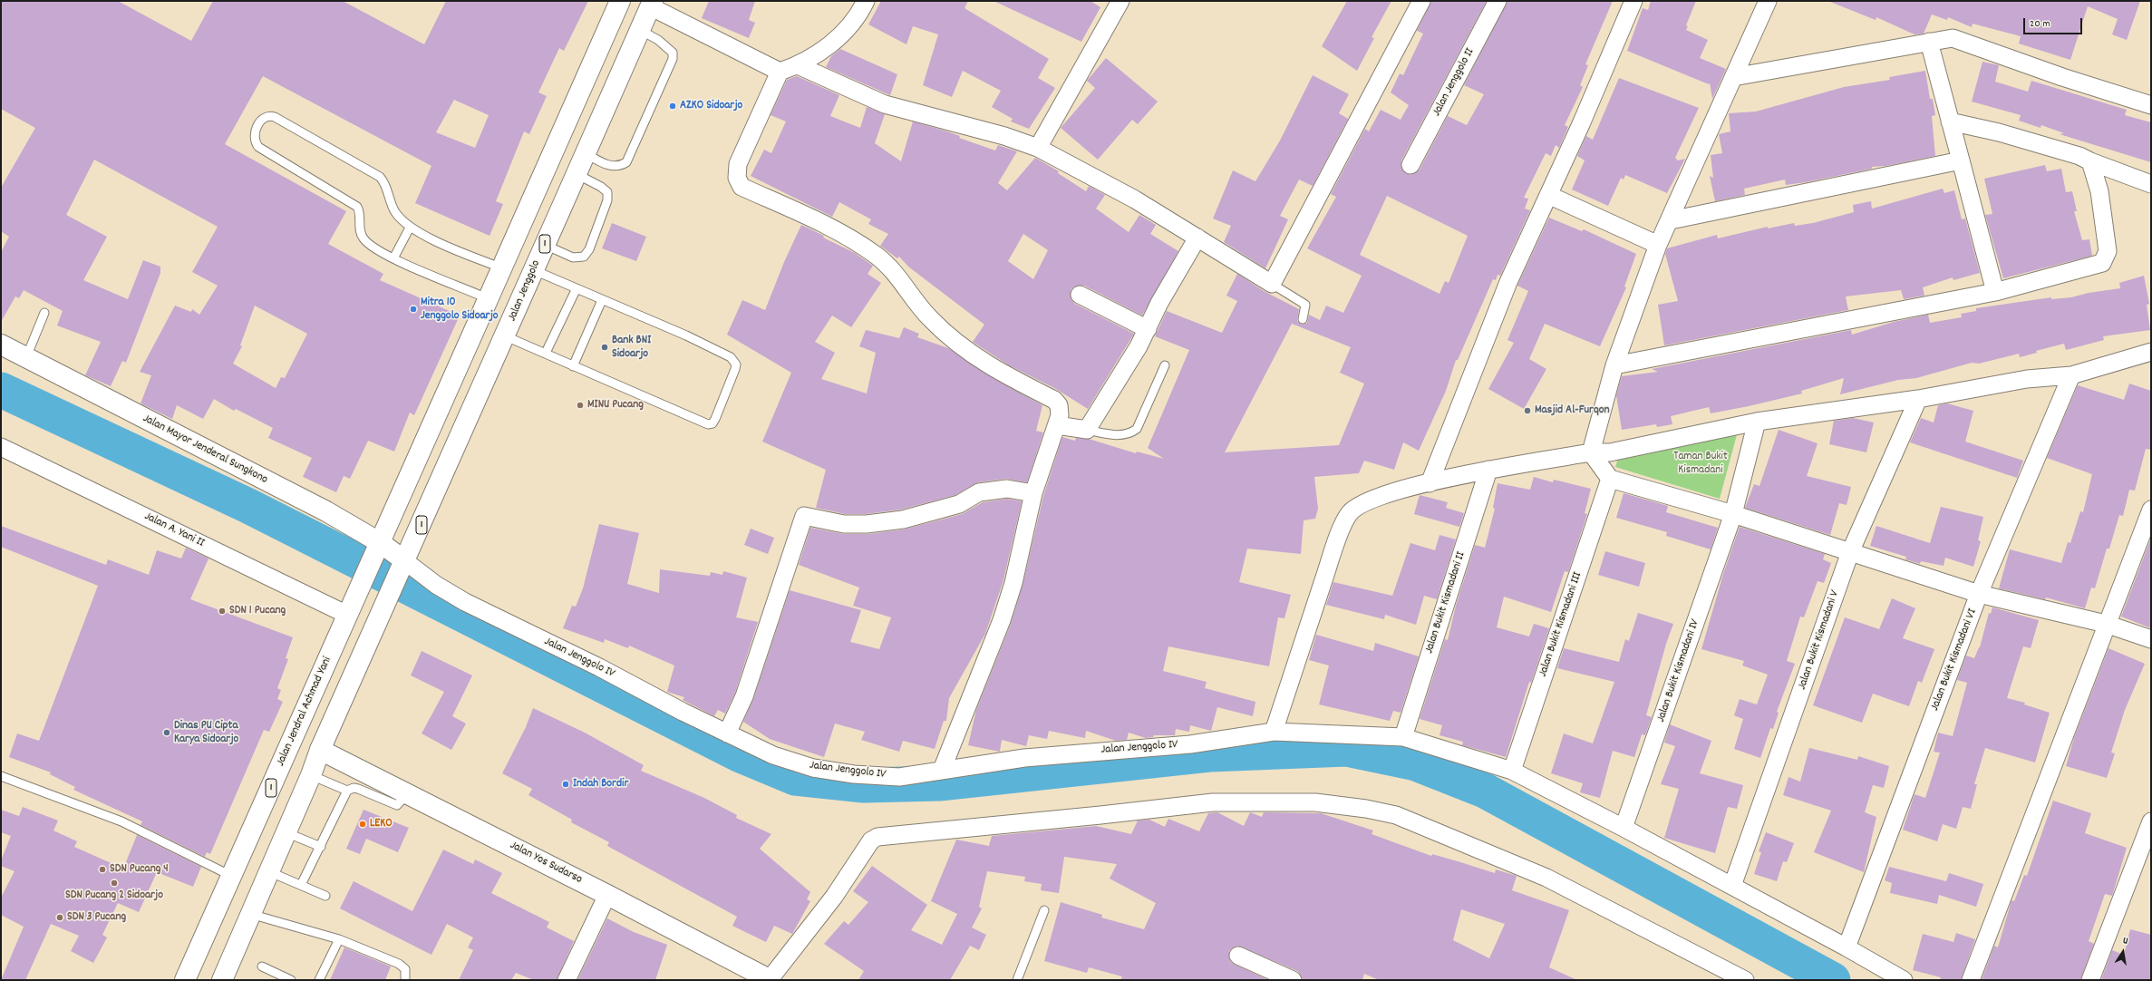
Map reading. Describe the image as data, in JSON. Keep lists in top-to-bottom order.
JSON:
{
  "streets": {
    "main road": [
      "1",
      "Jalan Jenggolo",
      "Jalan Mayor Jenderal Sungkono",
      "Jalan Jendral Achmad Yani",
      "Jalan Yos Sudarso"
    ],
    "street": [
      "Jalan Jenggolo II",
      "Jalan A. Yani II",
      "Jalan Bukit Kismadani II",
      "Jalan Bukit Kismadani III",
      "Jalan Bukit Kismadani V",
      "Jalan Jenggolo IV",
      "Jalan Bukit Kismadani VI",
      "Jalan Bukit Kismadani IV"
    ]
  },
  "crossings": [
    ["1", "Jalan Jenggolo"],
    ["1", "Jalan Mayor Jenderal Sungkono"],
    ["1", "Jalan Jenggolo IV"],
    ["1", "Jalan Jendral Achmad Yani"],
    ["1", "Jalan Yos Sudarso"],
    ["Jalan Jenggolo", "Jalan Mayor Jenderal Sungkono"],
    ["Jalan Jenggolo", "Jalan Jenggolo IV"],
    ["Jalan Mayor Jenderal Sungkono", "Jalan Jenggolo IV"],
    ["Jalan Mayor Jenderal Sungkono", "Jalan Jendral Achmad Yani"],
    ["Jalan A. Yani II", "Jalan Jendral Achmad Yani"],
    ["Jalan Bukit Kismadani II", "Jalan Jenggolo IV"],
    ["Jalan Bukit Kismadani III", "Jalan Jenggolo IV"],
    ["Jalan Bukit Kismadani V", "Jalan Jenggolo IV"],
    ["Jalan Jenggolo IV", "Jalan Bukit Kismadani VI"],
    ["Jalan Jenggolo IV", "Jalan Bukit Kismadani IV"]
  ],
  "parks": ["Taman Bukit Kismadani"],
  "places": [
    "AZKO Sidoarjo",
    "Mitra 10 Jenggolo Sidoarjo",
    "Bank BNI Sidoarjo",
    "MINU Pucang",
    "Masjid Al-Furqon",
    "SDN 1 Pucang",
    "Dinas PU Cipta Karya Sidoarjo",
    "Indah Bordir",
    "LEKO",
    "SDN Pucang 4",
    "SDN Pucang 2 Sidoarjo",
    "SDN 3 Pucang"
  ],
  "scale_bar": "20 m",
  "north": "top"
}
